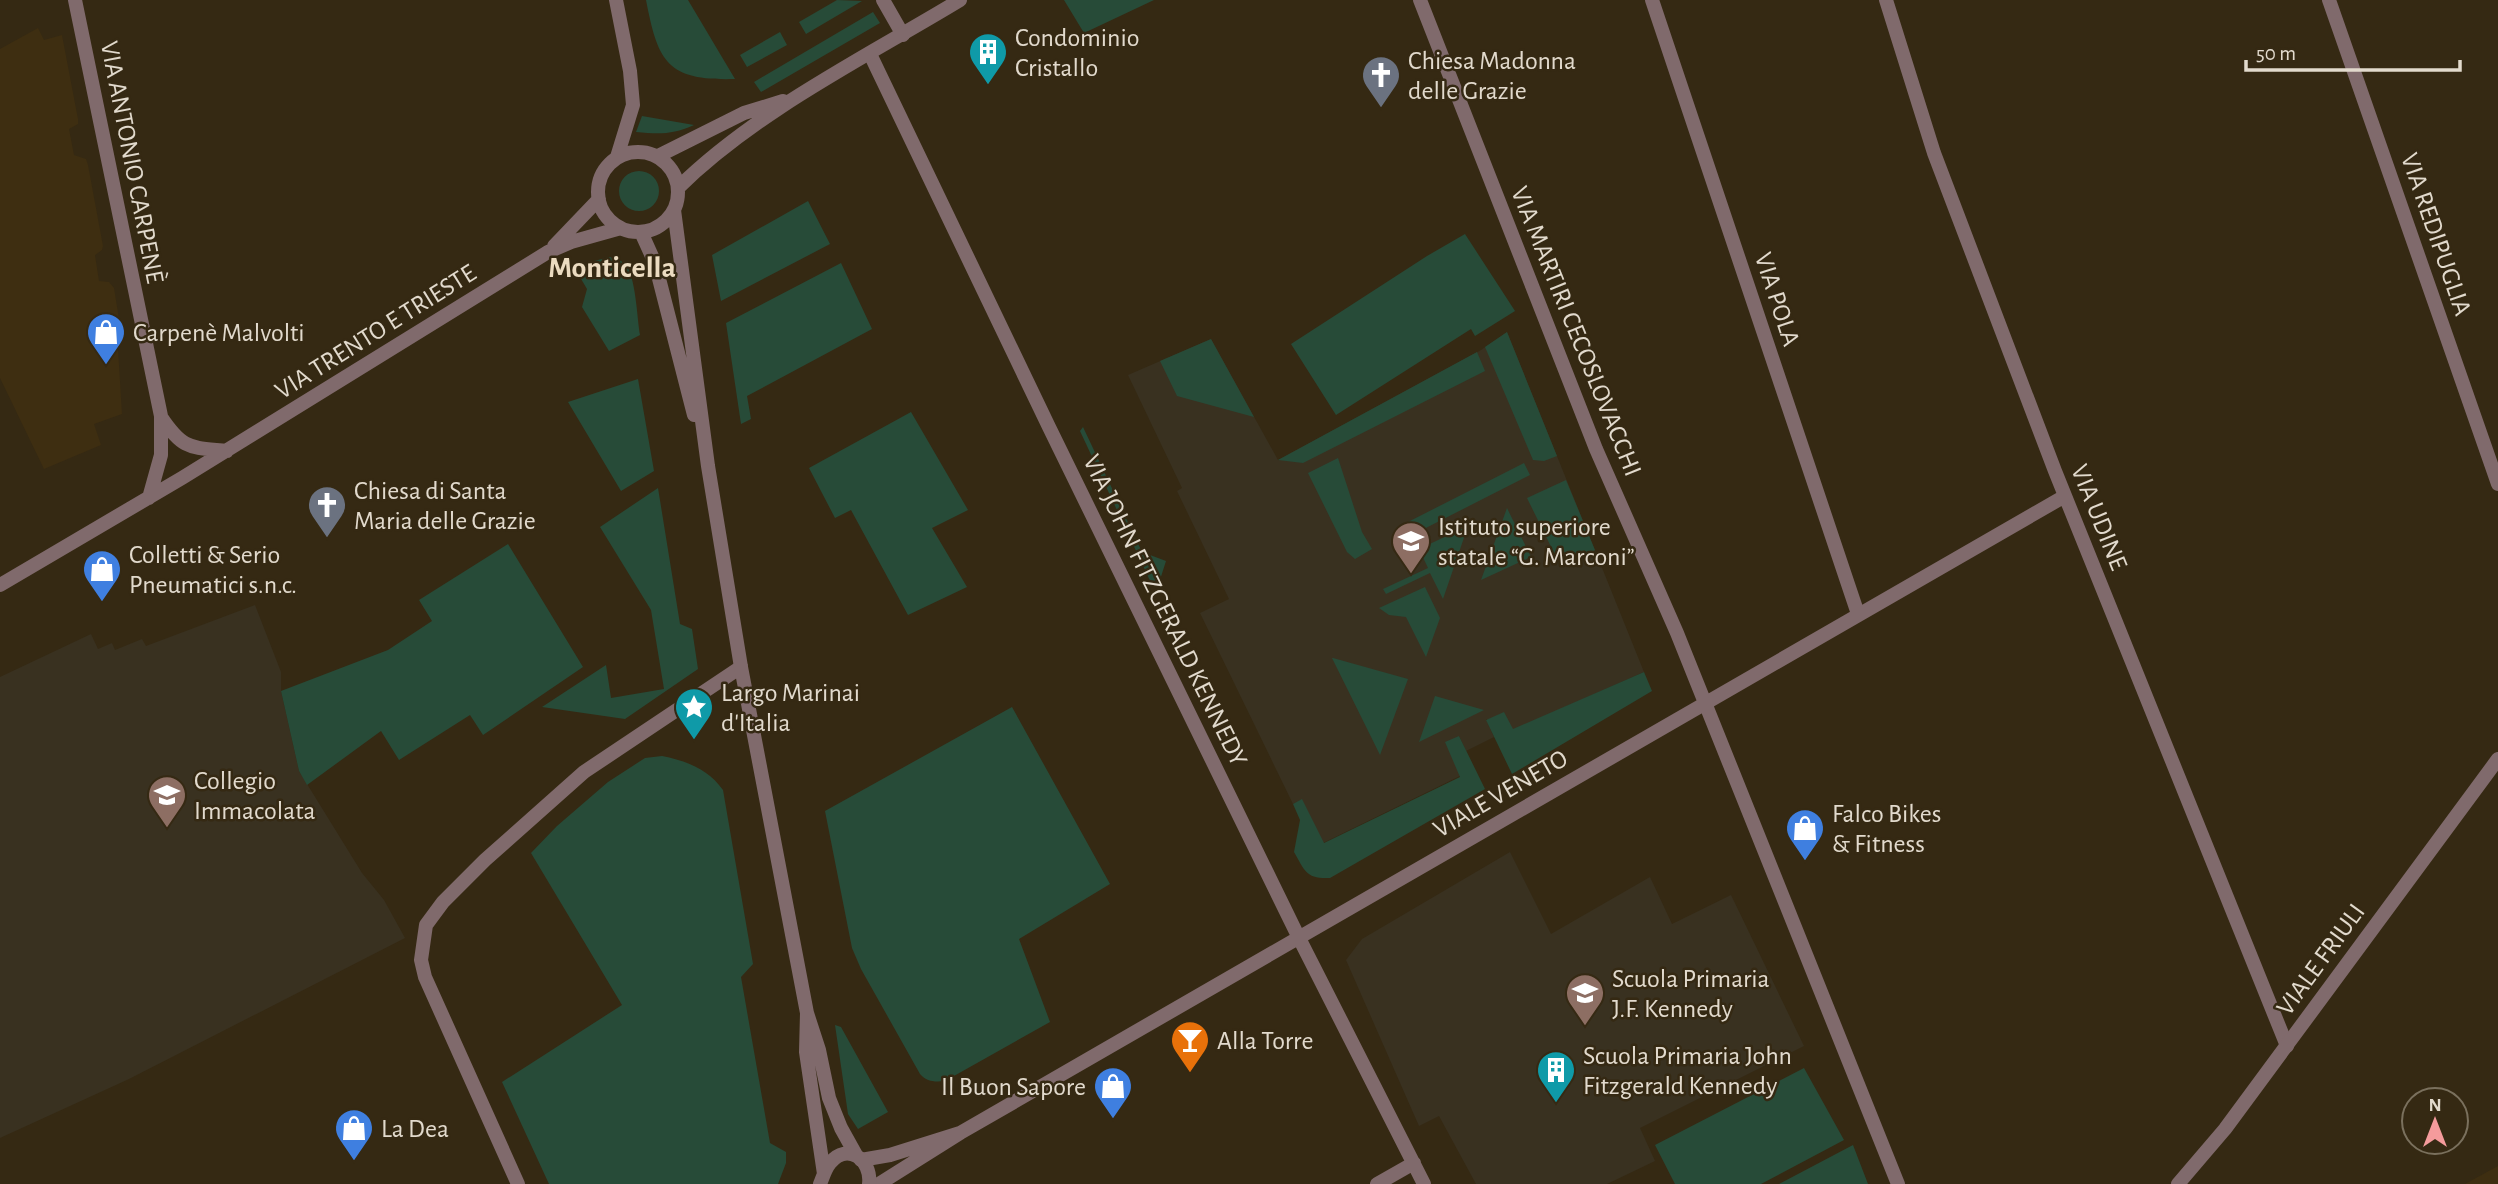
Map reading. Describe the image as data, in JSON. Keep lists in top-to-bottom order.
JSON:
{
  "streets": {
    "street": [
      "VIA ANTONIO CARPENÈ",
      "VIA REDIPUGLIA",
      "VIA POLA",
      "VIA TRENTO E TRIESTE",
      "VIA MARTIRI CECOSLOVACCHI",
      "VIA UDINE",
      "VIA JOHN FITZGERALD KENNEDY",
      "VIALE VENETO",
      "VIALE FRIULI"
    ]
  },
  "crossings": [
    ["VIA ANTONIO CARPENÈ", "VIA TRENTO E TRIESTE"],
    ["VIA POLA", "VIALE VENETO"],
    ["VIA MARTIRI CECOSLOVACCHI", "VIALE VENETO"],
    ["VIA UDINE", "VIALE VENETO"],
    ["VIA UDINE", "VIALE FRIULI"],
    ["VIA JOHN FITZGERALD KENNEDY", "VIALE VENETO"]
  ],
  "districts": ["Monticella"],
  "places": {
    "building": ["Condominio Cristallo", "Scuola Primaria John Fitzgerald Kennedy"],
    "church": ["Chiesa Madonna delle Grazie", "Chiesa di Santa Maria delle Grazie"],
    "shop": [
      "Carpenè Malvolti",
      "Colletti & Serio Pneumatici s.n.c.",
      "Falco Bikes & Fitness",
      "Il Buon Sapore",
      "La Dea"
    ],
    "school or university": ["Istituto superiore statale “G. Marconi”", "Collegio Immacolata", "Scuola Primaria J.F. Kennedy"],
    "place": ["Largo Marinai d'Italia"],
    "bar": ["Alla Torre"]
  },
  "scale_bar": "50 m",
  "north": "top"
}
